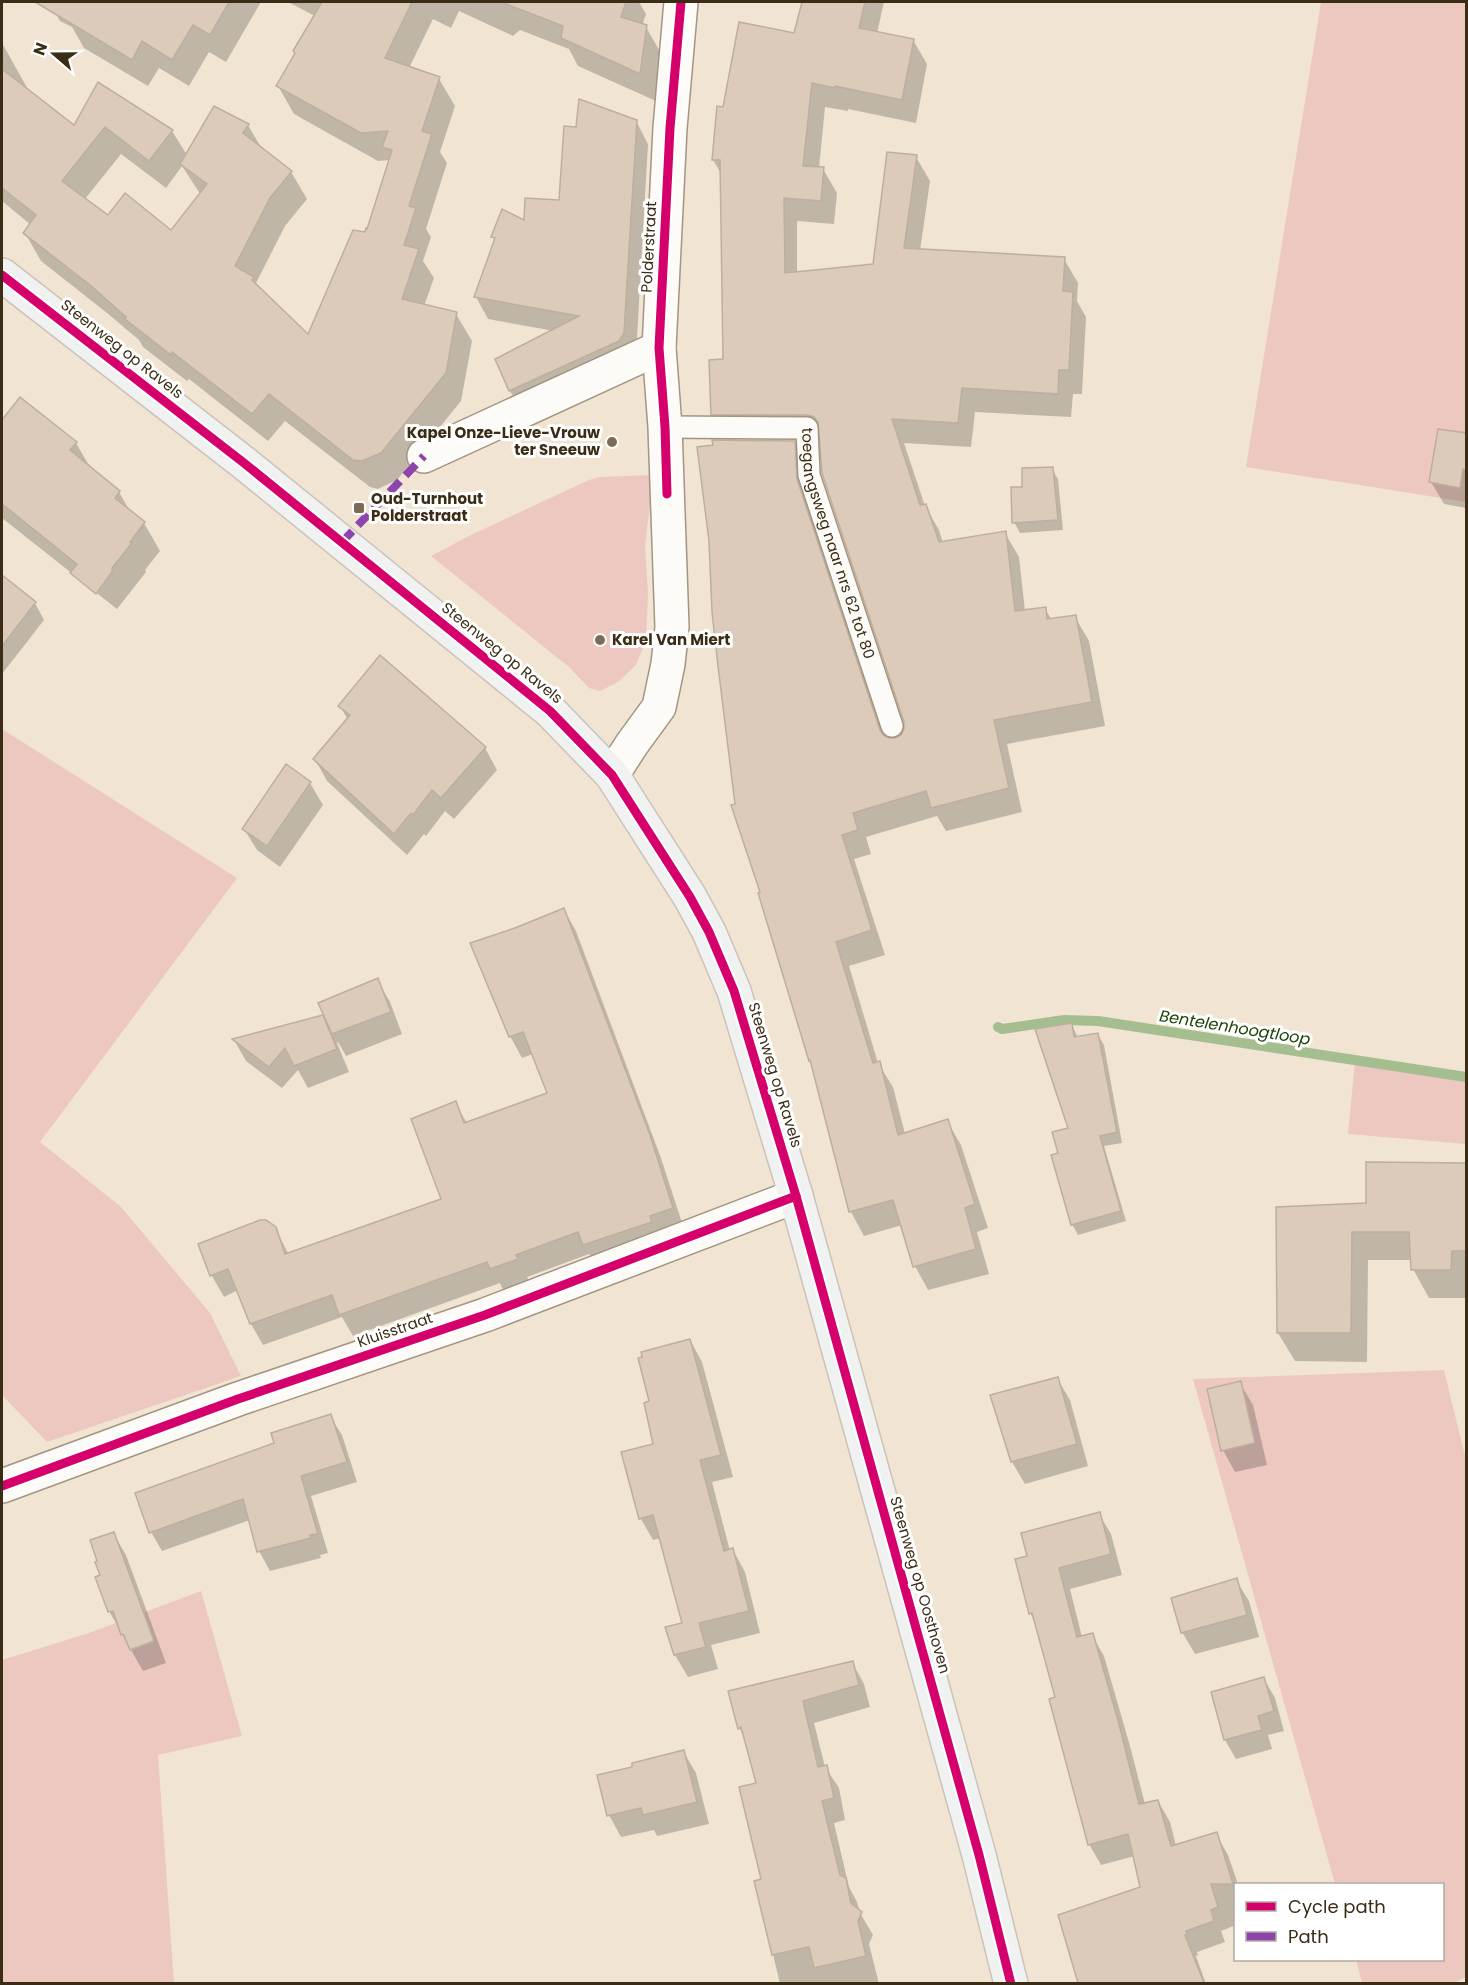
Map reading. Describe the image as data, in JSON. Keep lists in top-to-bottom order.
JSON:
{
  "streets": {
    "main road": ["Steenweg op Ravels", "Steenweg op Oosthoven"],
    "street": ["Polderstraat", "Kluisstraat"],
    "lane": ["toegangsweg naar nrs 62 tot 80"]
  },
  "crossings": [
    ["Polderstraat", "Steenweg op Ravels"],
    ["Polderstraat", "toegangsweg naar nrs 62 tot 80"],
    ["Steenweg op Ravels", "Kluisstraat"],
    ["Steenweg op Ravels", "Steenweg op Oosthoven"],
    ["Kluisstraat", "Steenweg op Oosthoven"]
  ],
  "water": ["Bentelenhoogtloop"],
  "places": {
    "other": ["Kapel Onze-Lieve-Vrouw ter Sneeuw", "Karel Van Miert"],
    "transit": ["Oud-Turnhout Polderstraat"]
  },
  "legend": ["Cycle path", "Path"],
  "north": "left"
}
